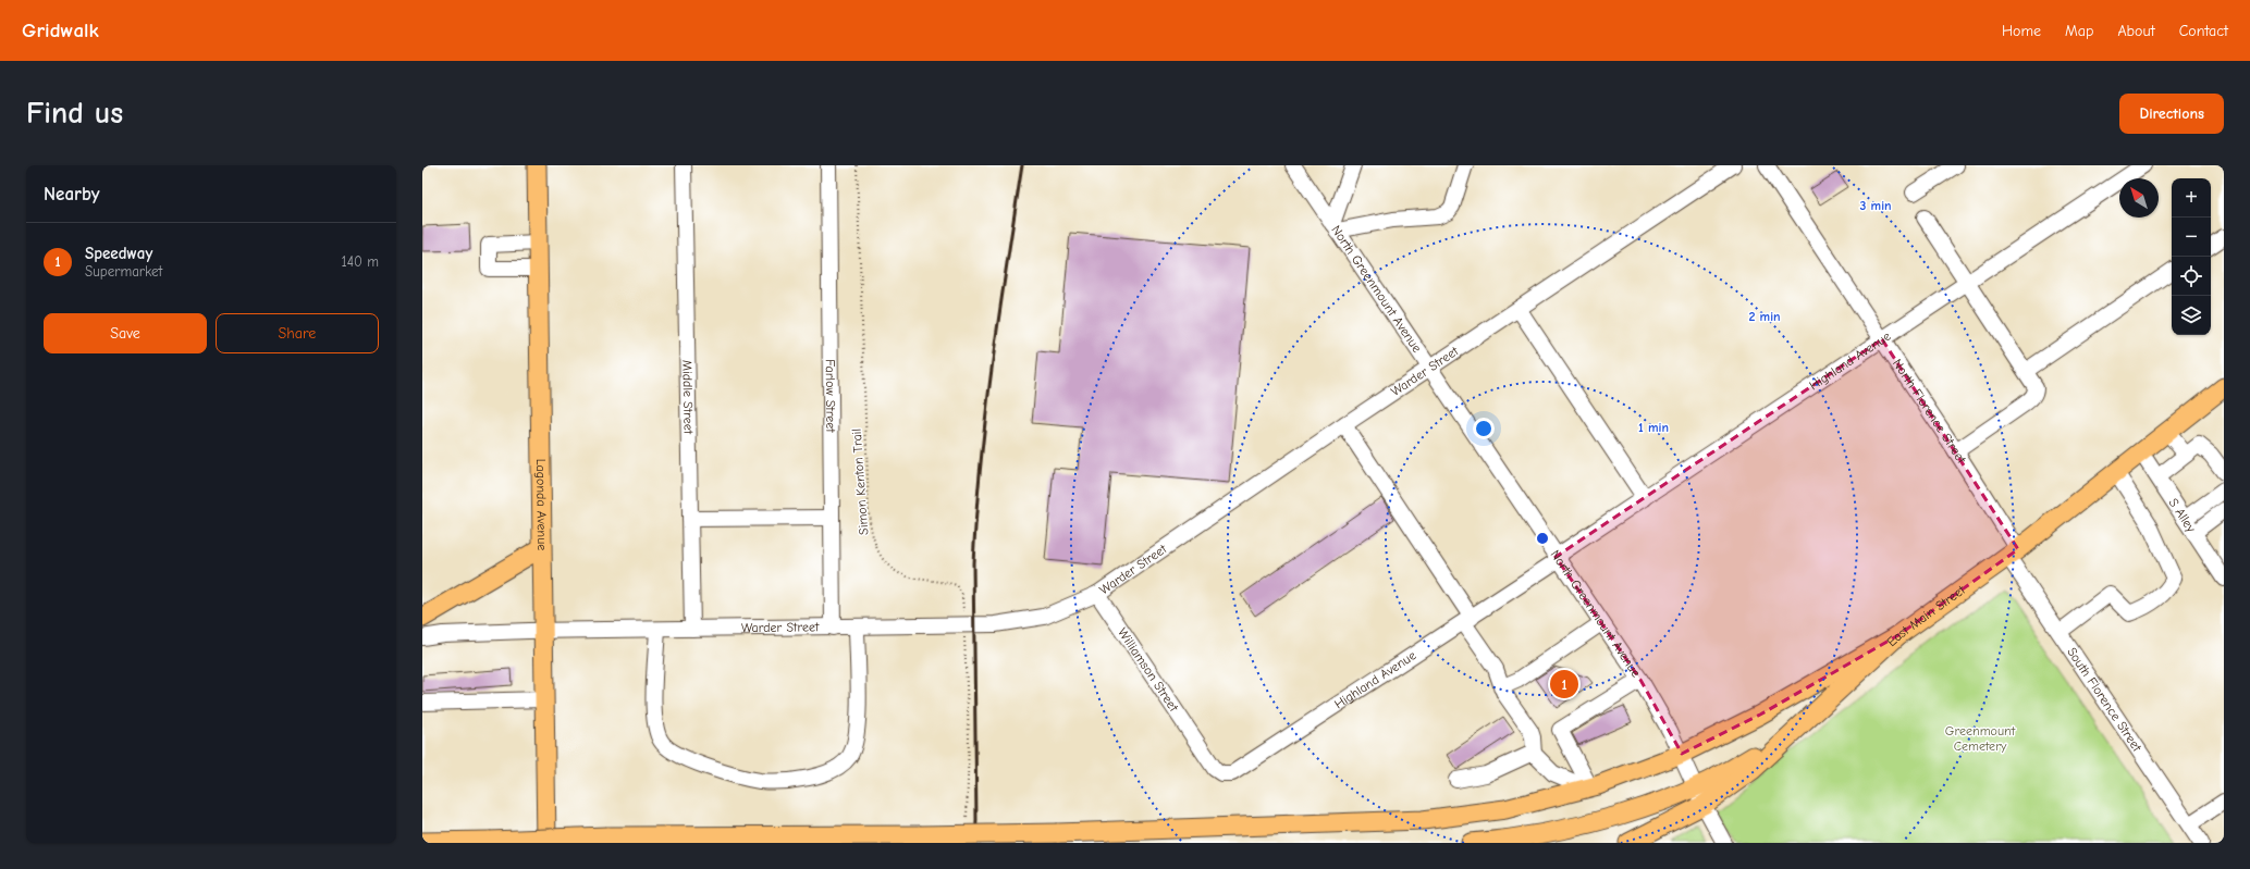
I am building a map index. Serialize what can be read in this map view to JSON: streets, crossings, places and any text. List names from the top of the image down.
{
  "streets": {
    "main road": ["Lagonda Avenue", "East Main Street"],
    "street": [
      "North Greenmount Avenue",
      "Highland Avenue",
      "Warder Street",
      "Farlow Street",
      "Middle Street",
      "North Florence Street",
      "S Alley",
      "Williamson Street",
      "South Florence Street"
    ],
    "path": ["Simon Kenton Trail"]
  },
  "crossings": [
    ["North Greenmount Avenue", "Highland Avenue"],
    ["North Greenmount Avenue", "Warder Street"],
    ["North Greenmount Avenue", "East Main Street"],
    ["Highland Avenue", "North Florence Street"],
    ["Highland Avenue", "Williamson Street"],
    ["Warder Street", "Farlow Street"],
    ["Warder Street", "Middle Street"],
    ["Warder Street", "Simon Kenton Trail"],
    ["Warder Street", "Lagonda Avenue"],
    ["Warder Street", "Williamson Street"],
    ["North Florence Street", "East Main Street"],
    ["North Florence Street", "South Florence Street"],
    ["S Alley", "East Main Street"],
    ["East Main Street", "South Florence Street"]
  ],
  "parks": ["Greenmount Cemetery"],
  "north": "top left",
  "page": {
    "header": "Gridwalk",
    "nav": [
      "Home",
      "Map",
      "About",
      "Contact"
    ],
    "buttons": [
      "Directions",
      ["Save", "Share"]
    ],
    "title": "Find us",
    "heading": "Nearby",
    "map_buttons": ["+", "−"],
    "list": [
      {
        "mark": "1",
        "name": "Speedway",
        "note": "Supermarket",
        "value": "140 m"
      }
    ],
    "pins": "1"
  },
  "rings": ["3 min", "2 min", "1 min"]
}
